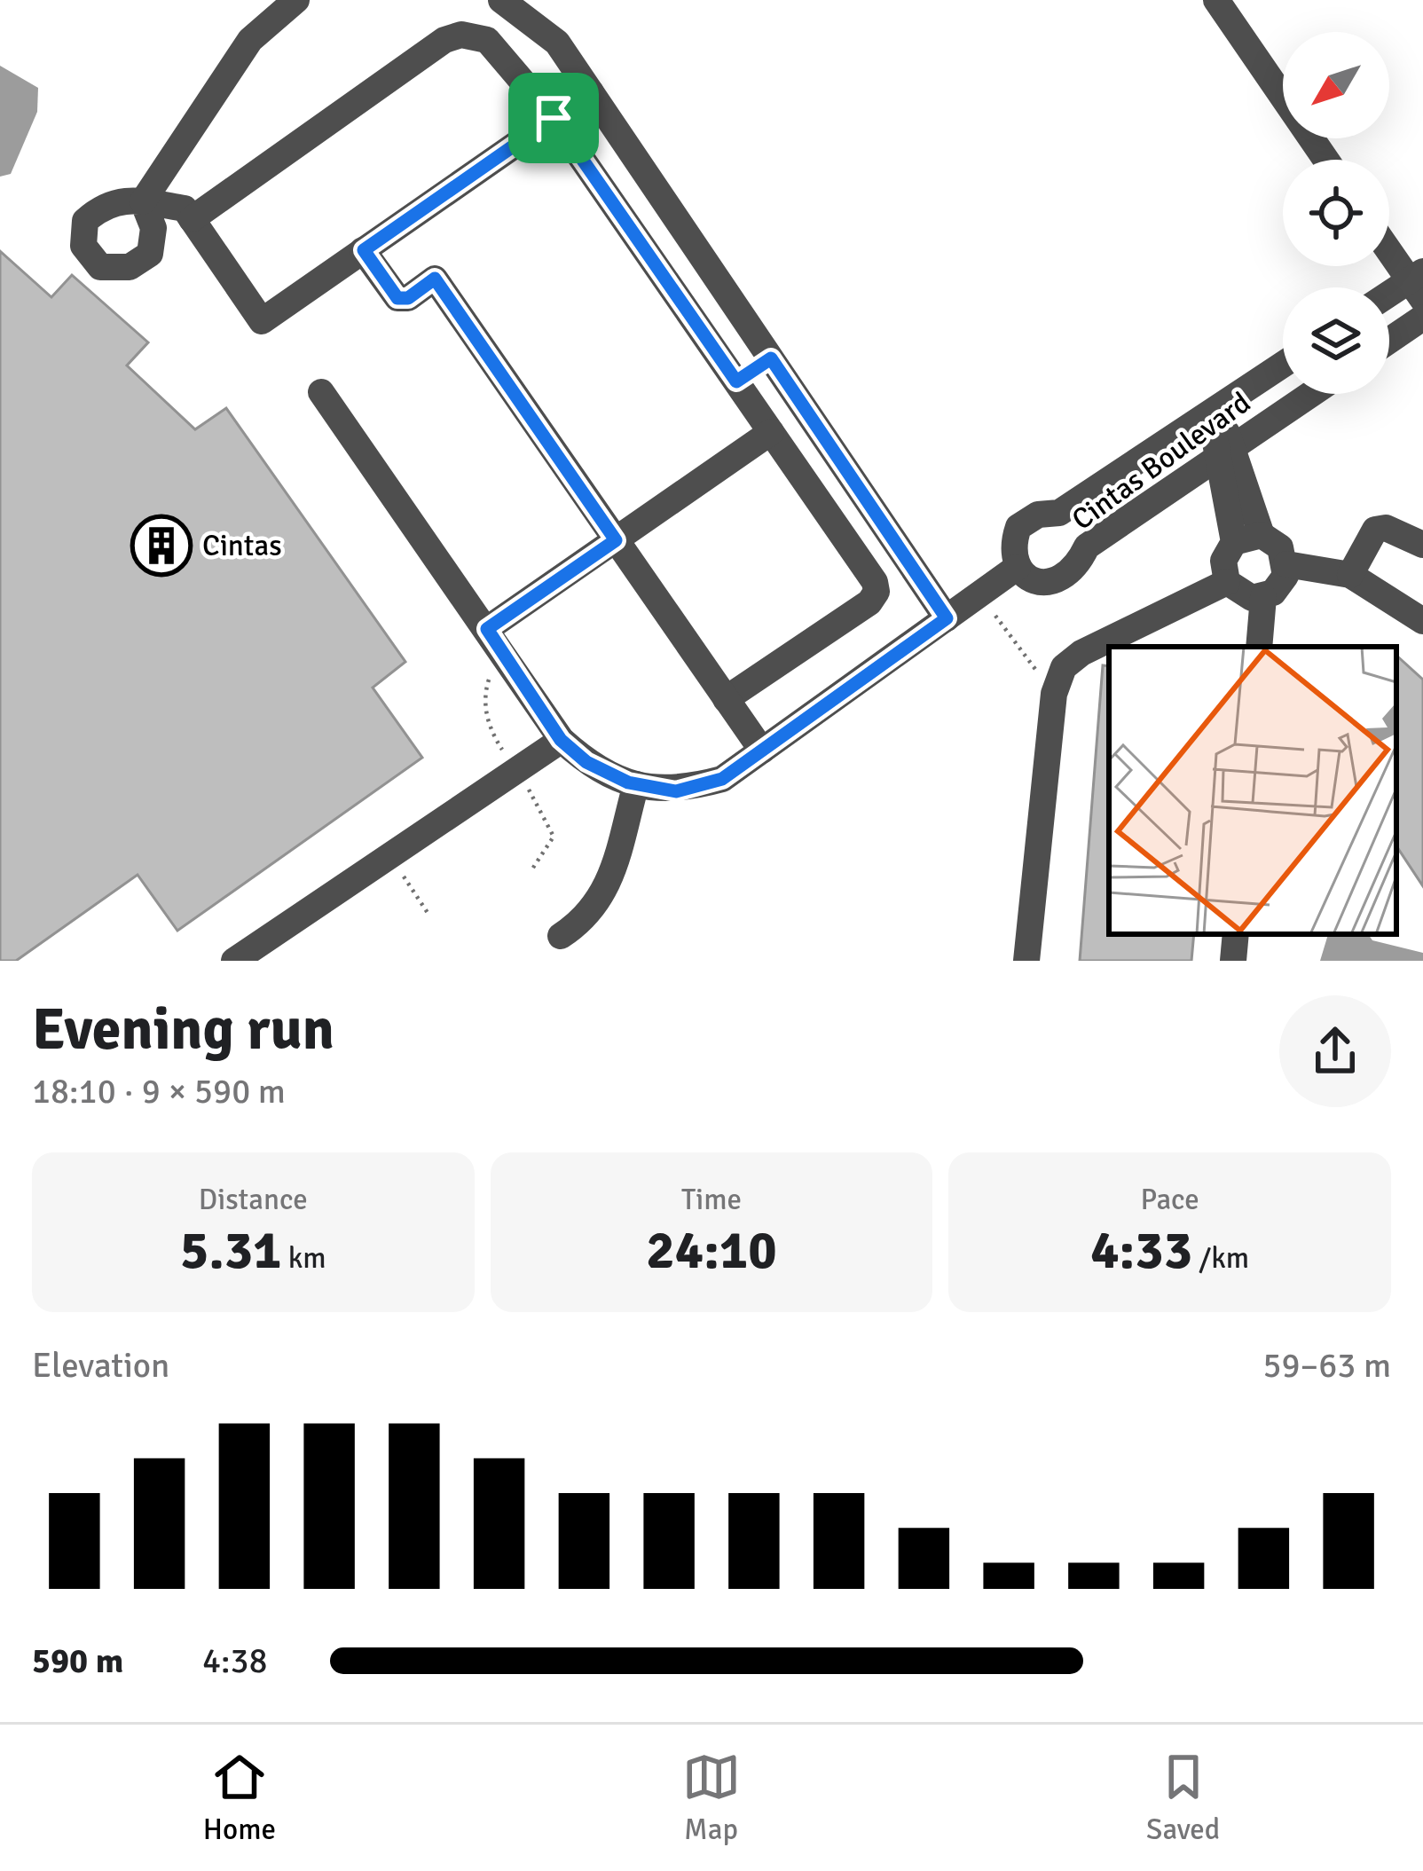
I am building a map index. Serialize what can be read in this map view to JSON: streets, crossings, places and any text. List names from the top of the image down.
{
  "streets": {
    "street": ["Cintas Boulevard"]
  },
  "places": {
    "building": ["Cintas"]
  },
  "north": "bottom left",
  "page": {
    "heading": ["Evening run", "18:10 · 9 × 590 m"],
    "stats": [
      ["Distance", "5.31 km"],
      ["Time", "24:10"],
      ["Pace", "4:33 /km"]
    ],
    "chart": ["Elevation", "59–63 m"],
    "list": [
      {
        "name": "590 m",
        "note": "4:38"
      }
    ],
    "tabs": ["Home", "Map", "Saved"]
  }
}
